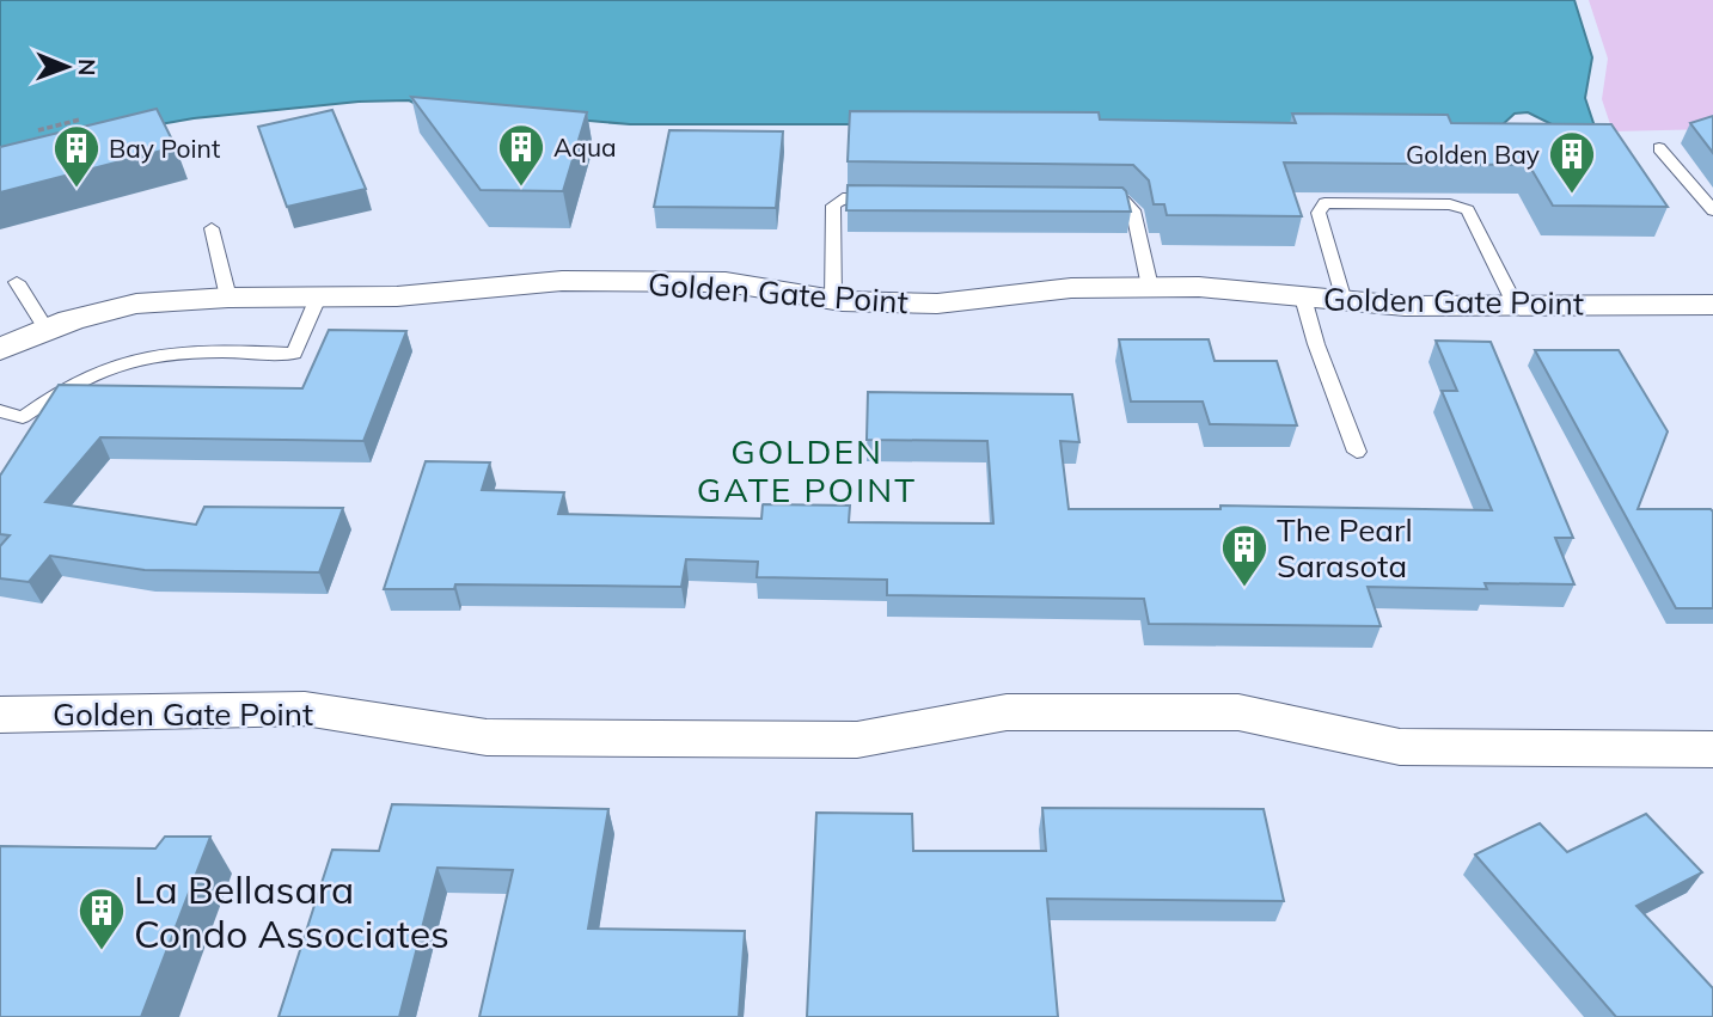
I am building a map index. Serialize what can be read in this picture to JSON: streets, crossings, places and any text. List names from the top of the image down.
{
  "streets": {
    "street": ["Golden Gate Point"]
  },
  "districts": ["GOLDEN GATE POINT"],
  "places": {
    "building": [
      "Aqua",
      "Bay Point",
      "Golden Bay",
      "The Pearl Sarasota",
      "La Bellasara Condo Associates"
    ]
  },
  "north": "right"
}
